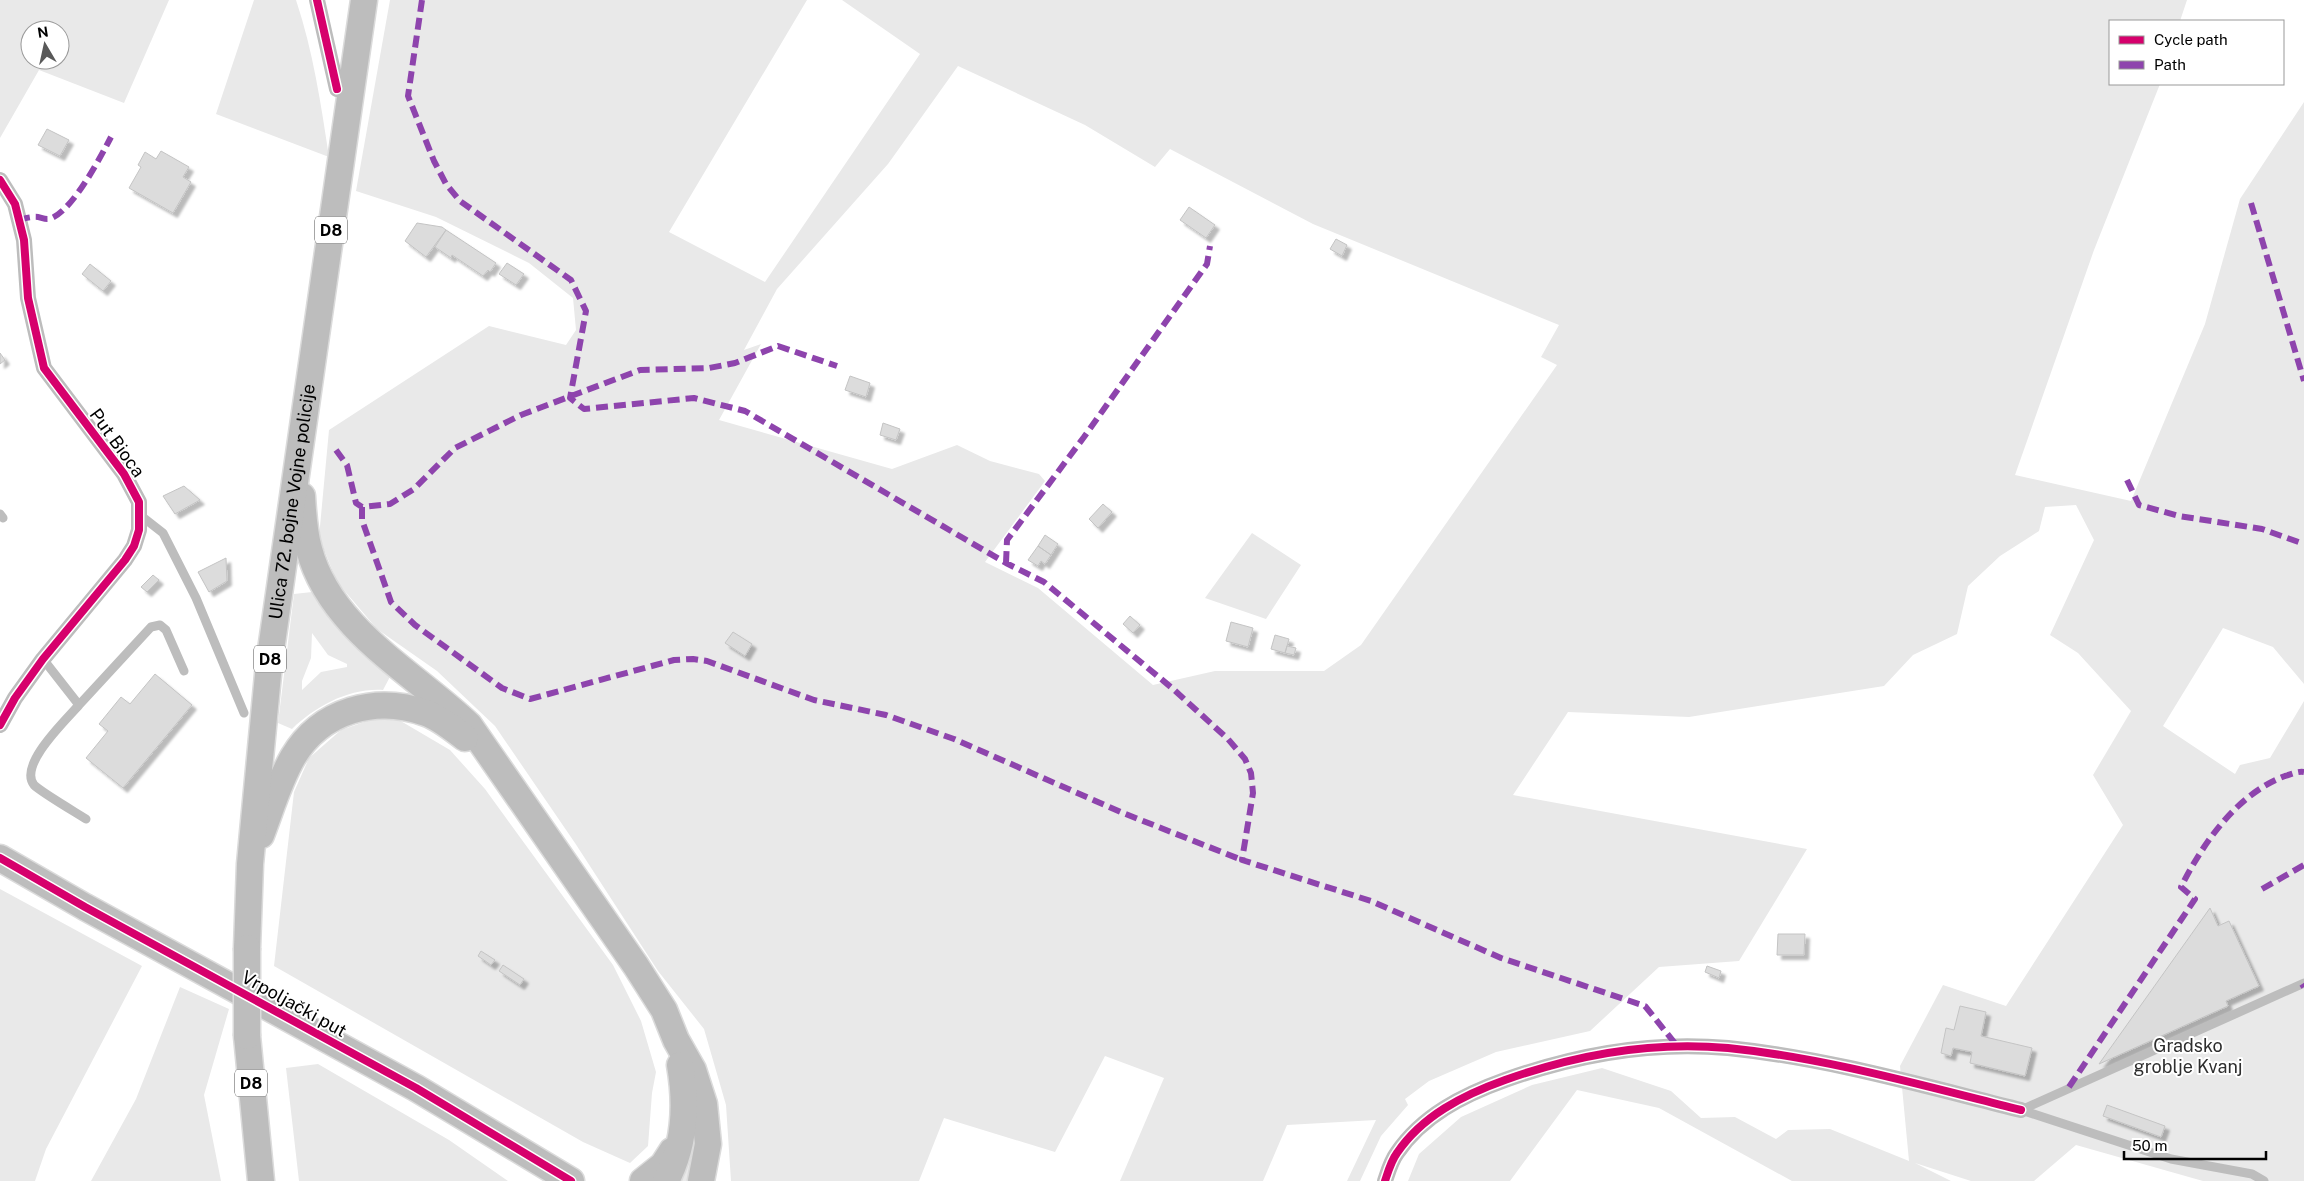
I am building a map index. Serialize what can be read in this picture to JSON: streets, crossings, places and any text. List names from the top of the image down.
{
  "streets": {
    "main road": ["D8", "Ulica 72. bojne Vojne policije", "Vrpoljački put"],
    "street": ["Put Bioca"]
  },
  "crossings": [
    ["D8", "Ulica 72. bojne Vojne policije"]
  ],
  "parks": ["Gradsko groblje Kvanj"],
  "legend": ["Cycle path", "Path"],
  "scale_bar": "50 m",
  "north": "top"
}
